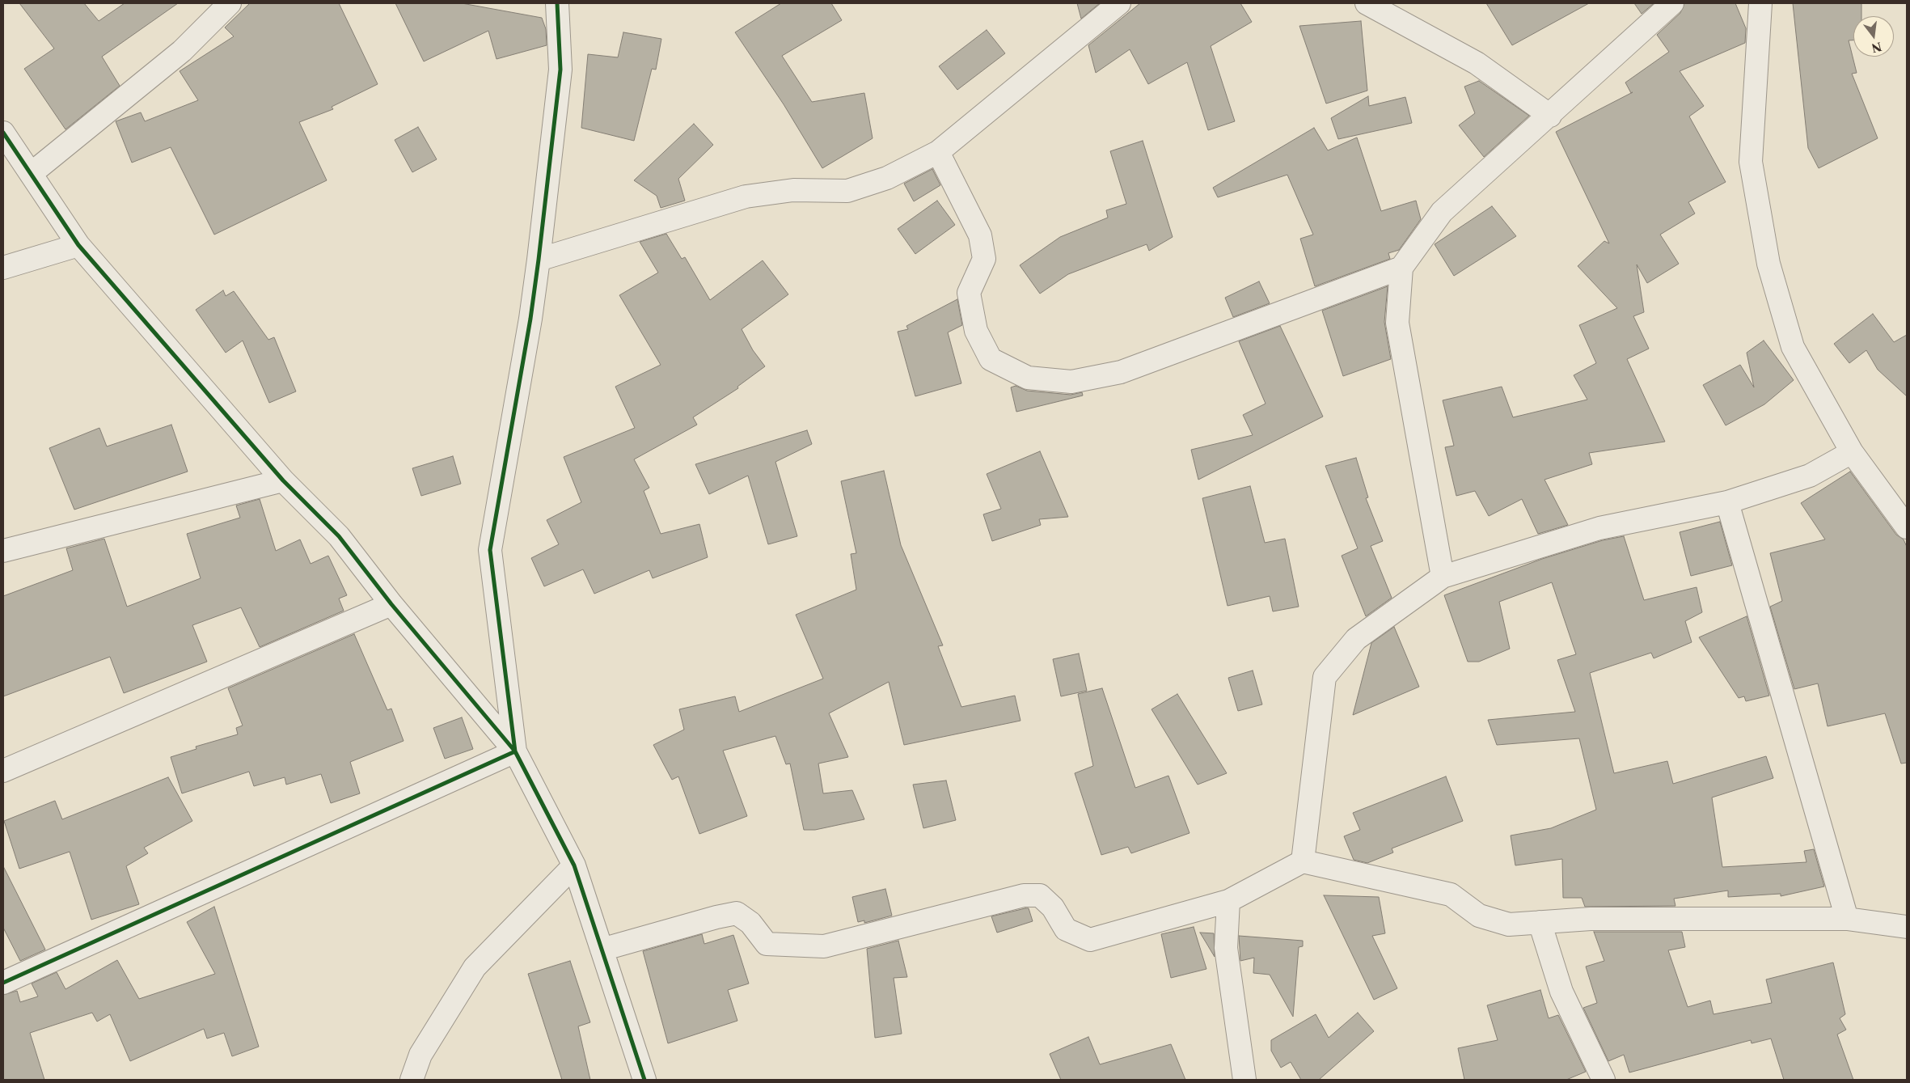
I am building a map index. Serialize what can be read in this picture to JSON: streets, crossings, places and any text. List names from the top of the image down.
{
  "north": "bottom"
}
